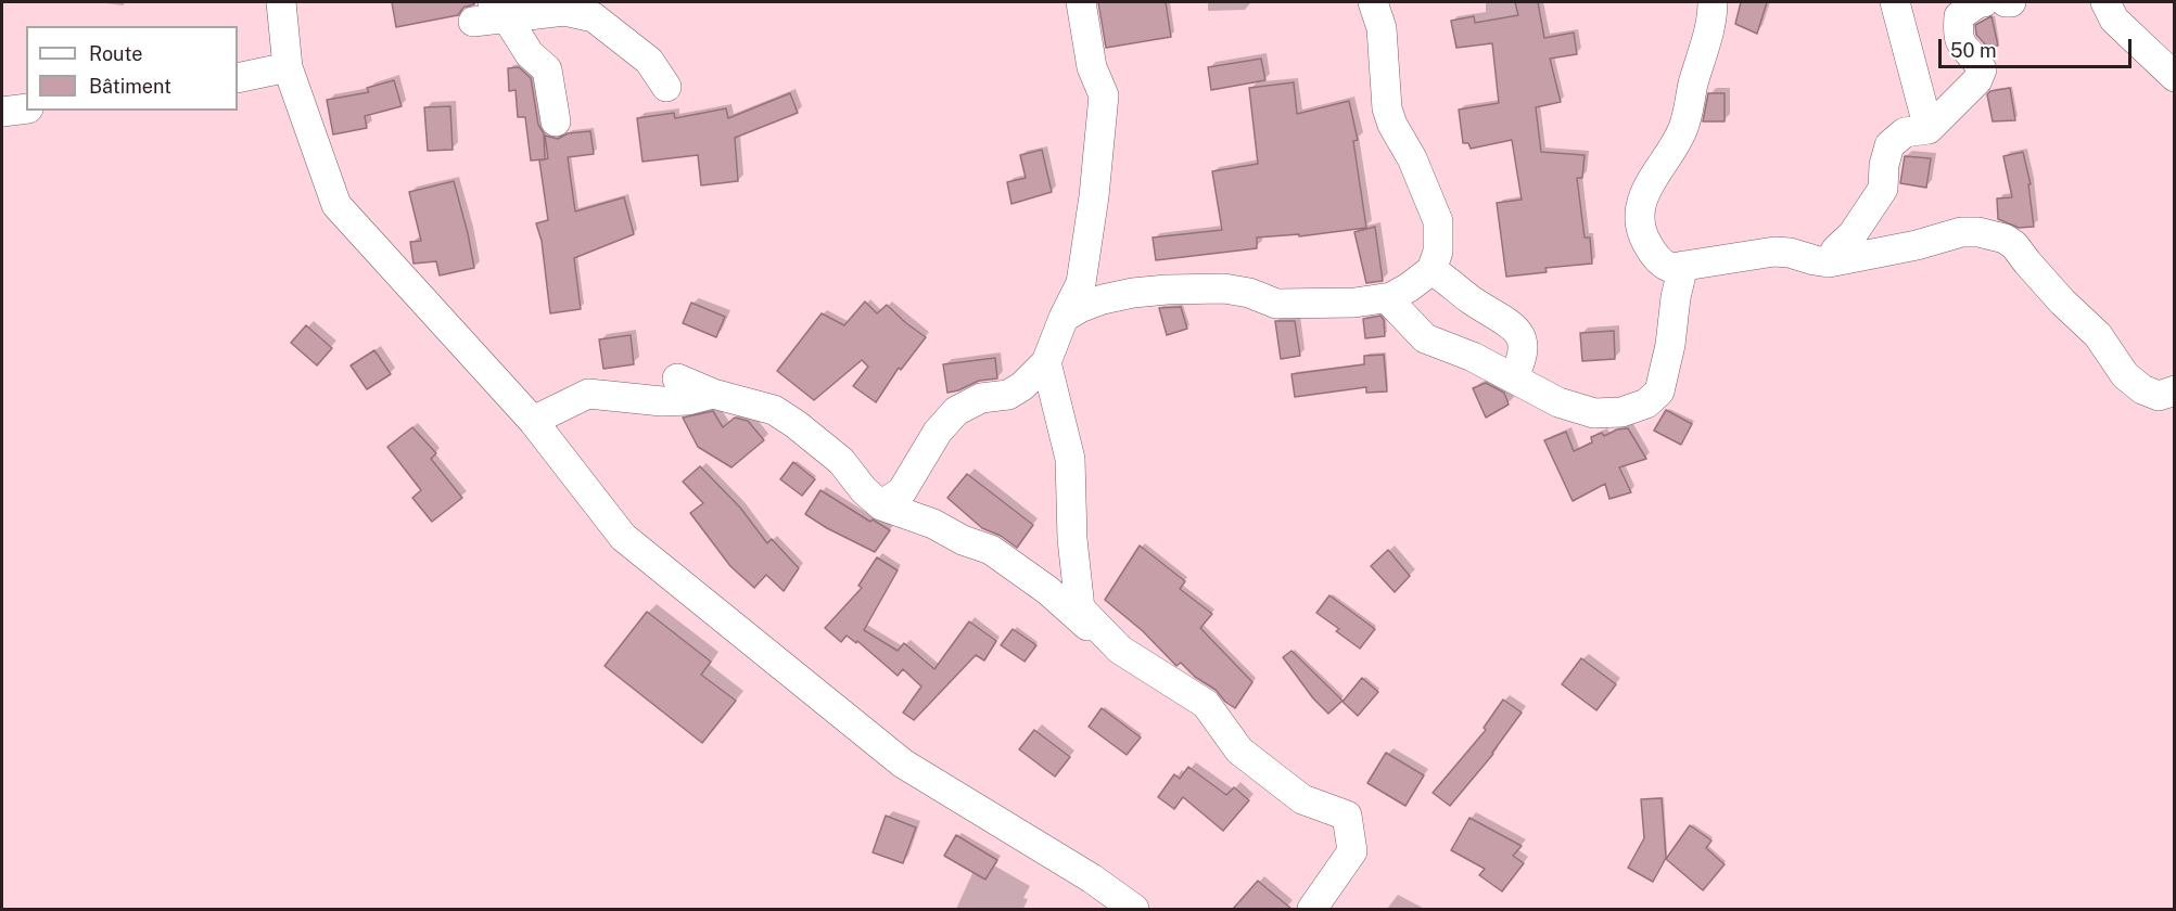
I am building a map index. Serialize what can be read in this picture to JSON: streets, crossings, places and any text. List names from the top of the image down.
{
  "legend": ["Route", "Bâtiment"],
  "scale_bar": "50 m"
}
